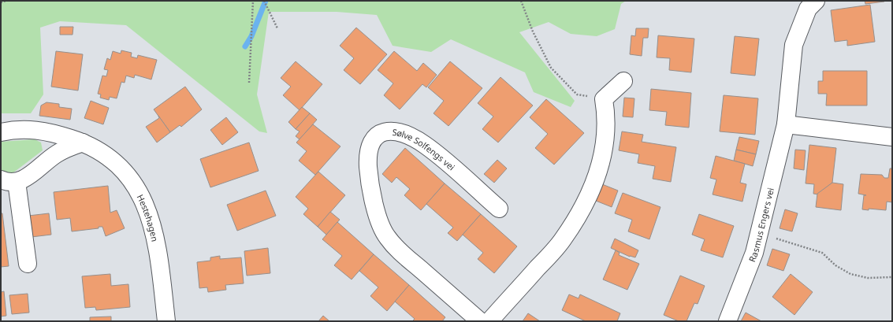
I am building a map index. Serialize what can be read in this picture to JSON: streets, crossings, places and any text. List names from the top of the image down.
{
  "streets": {
    "street": ["Sølve Solfengs vei", "Hestehagen", "Rasmus Engers vei"]
  }
}
